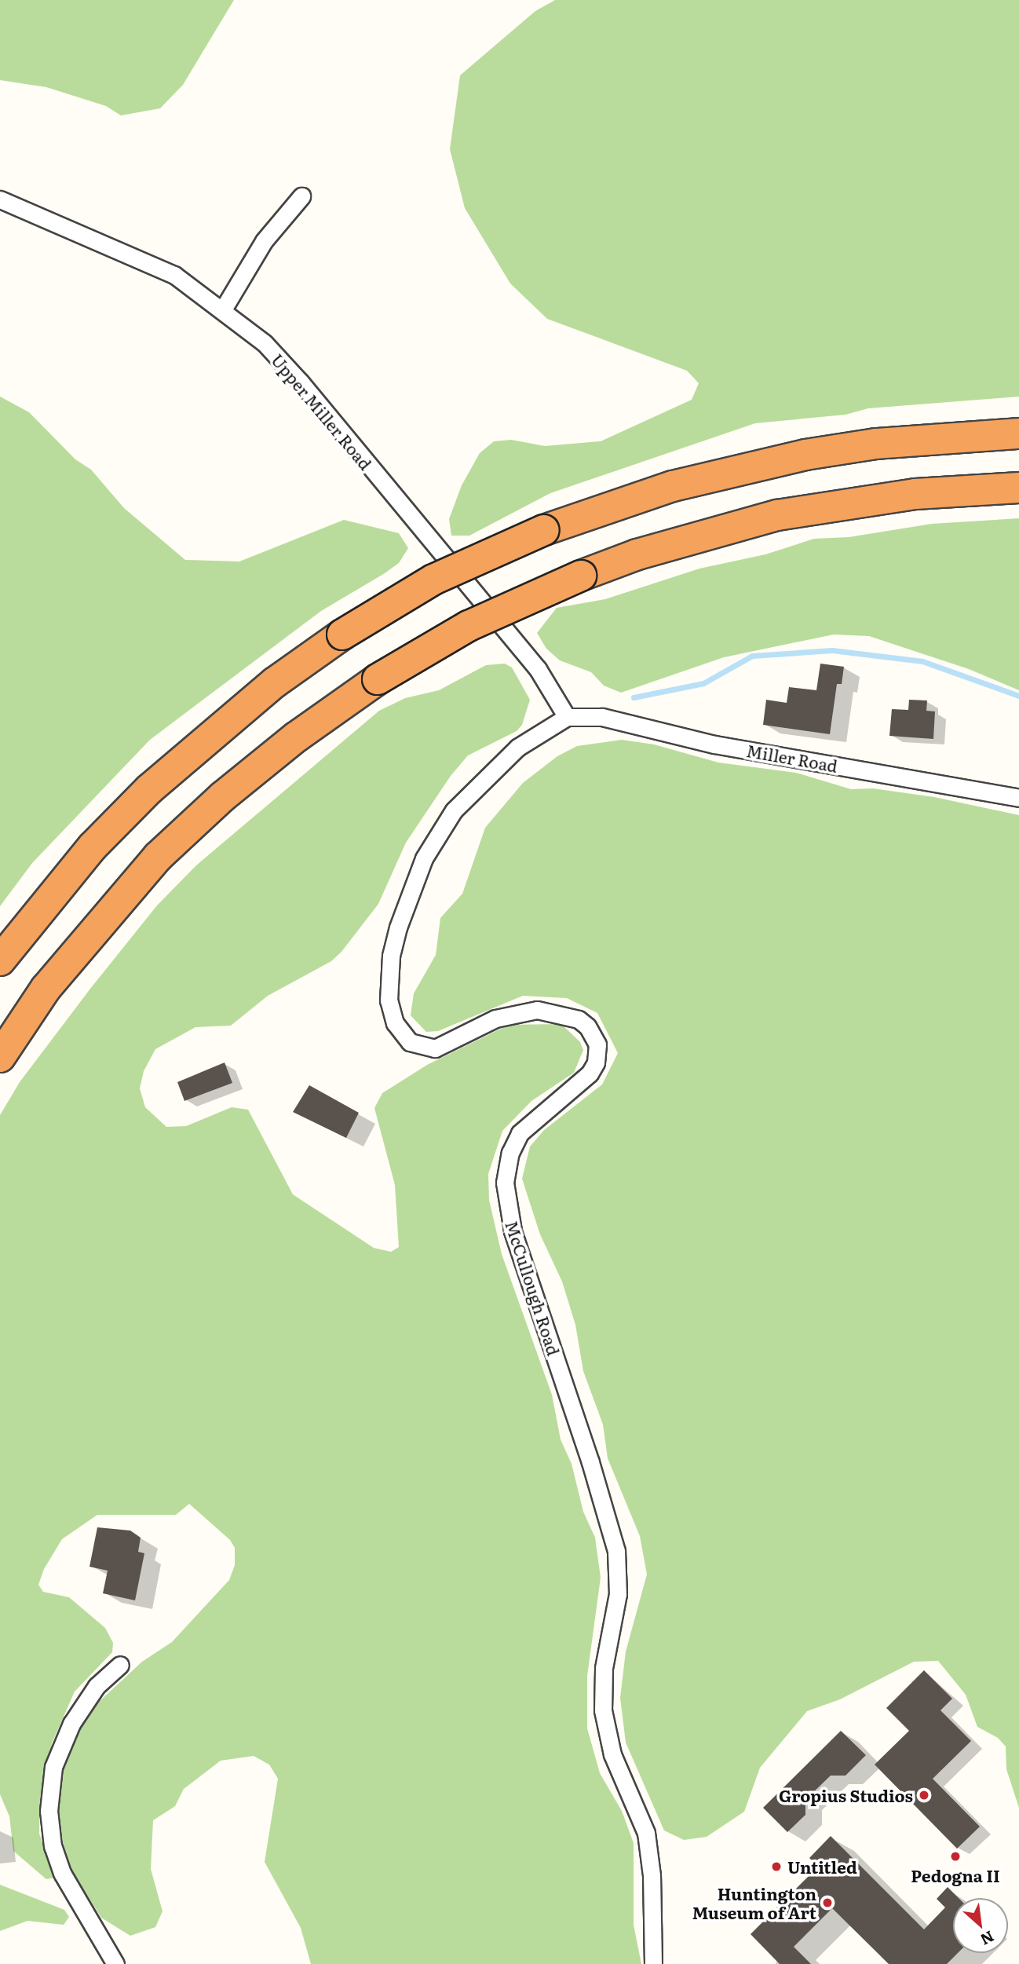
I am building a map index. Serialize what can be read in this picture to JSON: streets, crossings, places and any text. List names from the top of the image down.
{
  "streets": {
    "street": ["Upper Miller Road", "Miller Road", "McCullough Road"]
  },
  "crossings": [
    ["Upper Miller Road", "Miller Road"],
    ["Upper Miller Road", "McCullough Road"],
    ["Miller Road", "McCullough Road"]
  ],
  "places": [
    "Gropius Studios",
    "Pedogna II",
    "Untitled",
    "Huntington Museum of Art"
  ],
  "north": "bottom right"
}
